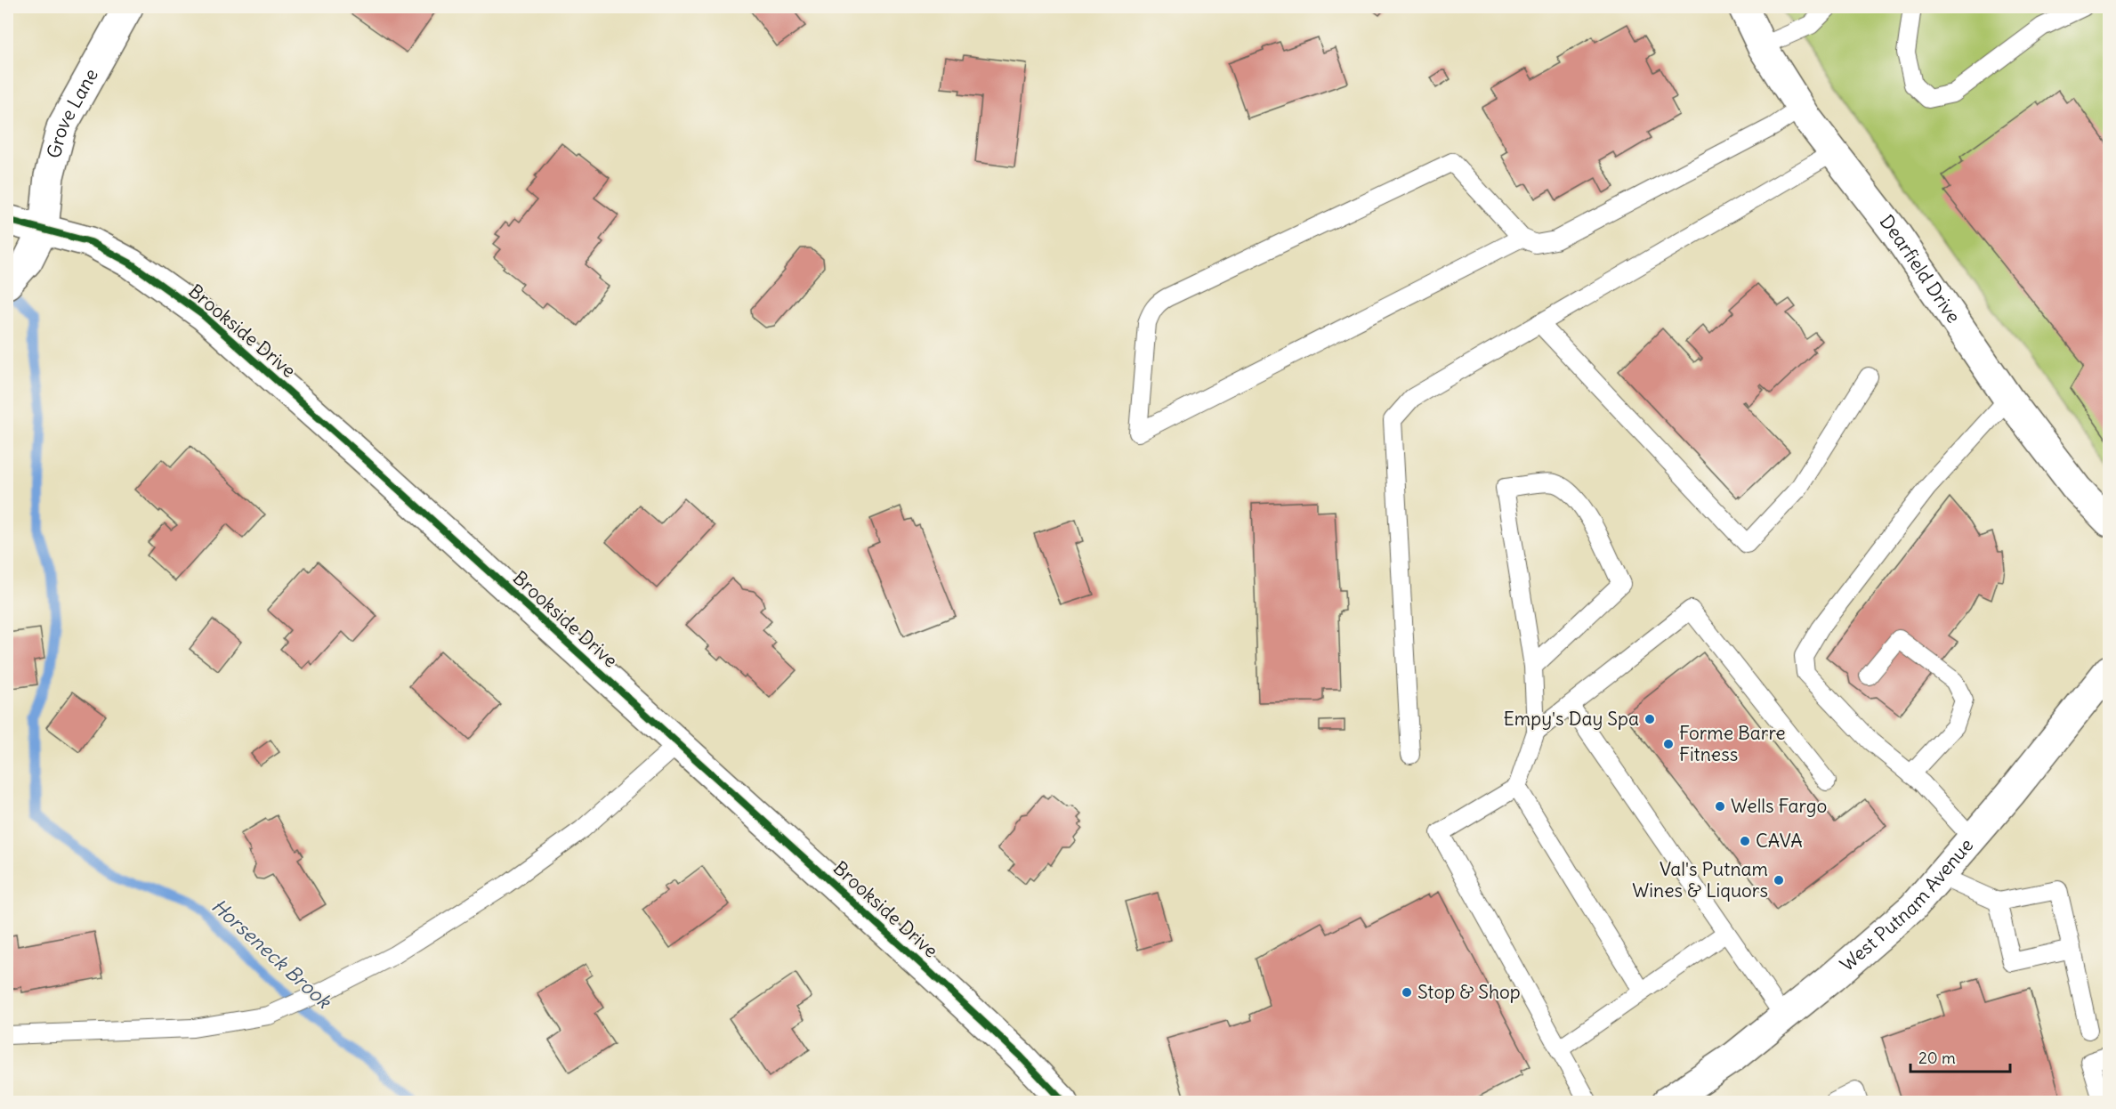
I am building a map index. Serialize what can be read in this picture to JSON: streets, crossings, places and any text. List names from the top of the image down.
{
  "streets": {
    "street": [
      "Grove Lane",
      "Dearfield Drive",
      "Brookside Drive",
      "West Putnam Avenue"
    ]
  },
  "crossings": [
    ["Grove Lane", "Brookside Drive"]
  ],
  "water": ["Horseneck Brook"],
  "places": [
    "Empy's Day Spa",
    "Forme Barre Fitness",
    "Wells Fargo",
    "CAVA",
    "Val's Putnam Wines & Liquors",
    "Stop & Shop"
  ],
  "scale_bar": "20 m"
}
